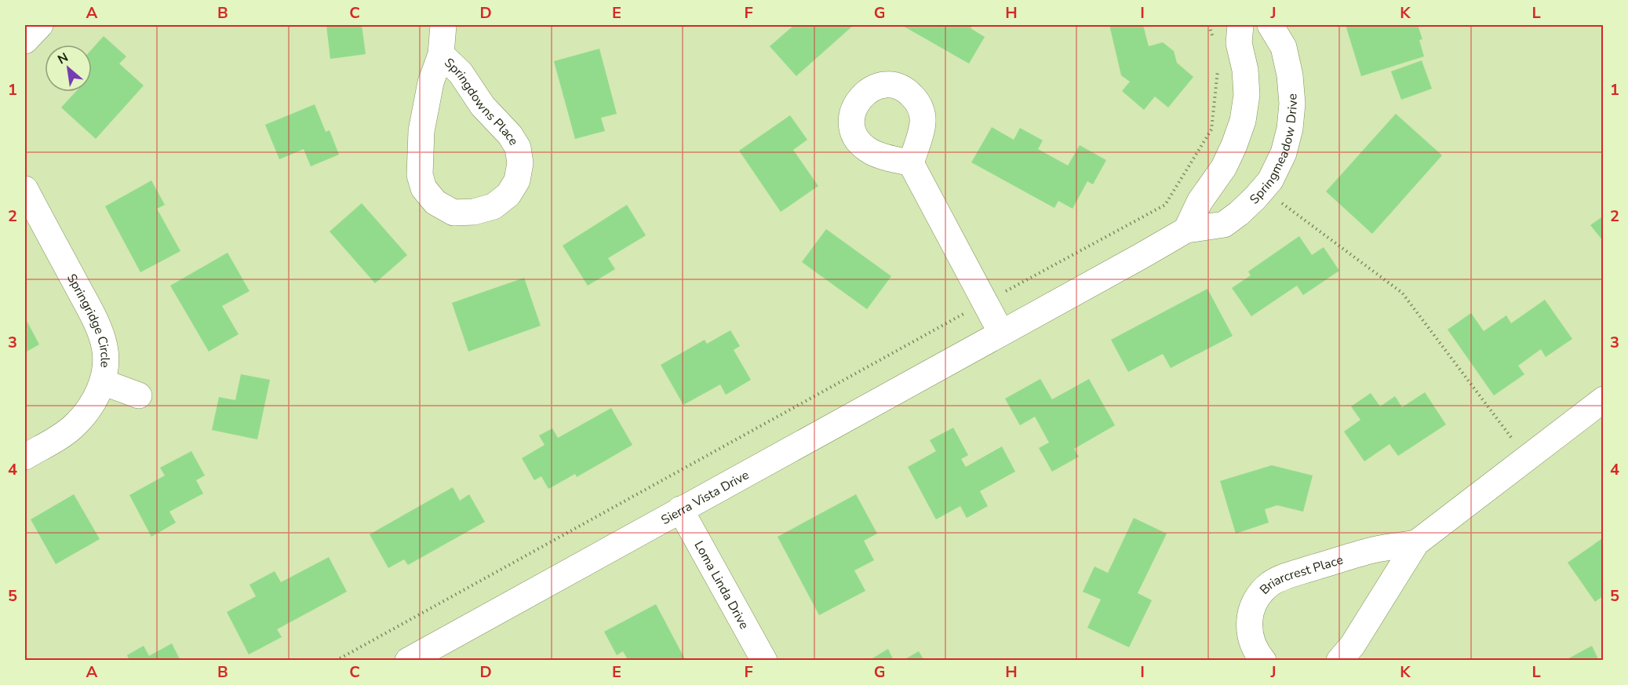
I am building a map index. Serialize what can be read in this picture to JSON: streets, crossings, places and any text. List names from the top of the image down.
{
  "streets": {
    "street": [
      "Springdowns Place",
      "Springmeadow Drive",
      "Springridge Circle",
      "Sierra Vista Drive",
      "Briarcrest Place",
      "Loma Linda Drive"
    ]
  },
  "crossings": [
    ["Springmeadow Drive", "Sierra Vista Drive"],
    ["Sierra Vista Drive", "Loma Linda Drive"]
  ],
  "north": "top left",
  "grid": {
    "columns": [
      "A",
      "B",
      "C",
      "D",
      "E",
      "F",
      "G",
      "H",
      "I",
      "J",
      "K",
      "L"
    ],
    "rows": [
      "1",
      "2",
      "3",
      "4",
      "5"
    ]
  }
}
